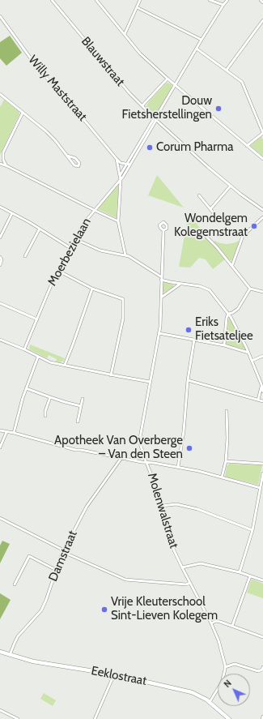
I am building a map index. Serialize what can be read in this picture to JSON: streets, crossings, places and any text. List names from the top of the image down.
{
  "streets": {
    "street": [
      "Blauwstraat",
      "Willy Maststraat",
      "Moerbezielaan",
      "Molenwalstraat",
      "Damstraat",
      "Eeklostraat"
    ]
  },
  "crossings": [
    ["Blauwstraat", "Moerbezielaan"],
    ["Willy Maststraat", "Moerbezielaan"],
    ["Molenwalstraat", "Eeklostraat"],
    ["Damstraat", "Eeklostraat"]
  ],
  "places": [
    "Douw Fietsherstellingen",
    "Corum Pharma",
    "Wondelgem Kolegemstraat",
    "Eriks Fietsateljee",
    "Apotheek Van Overberge – Van den Steen",
    "Vrije Kleuterschool Sint-Lieven Kolegem"
  ],
  "north": "top left"
}
